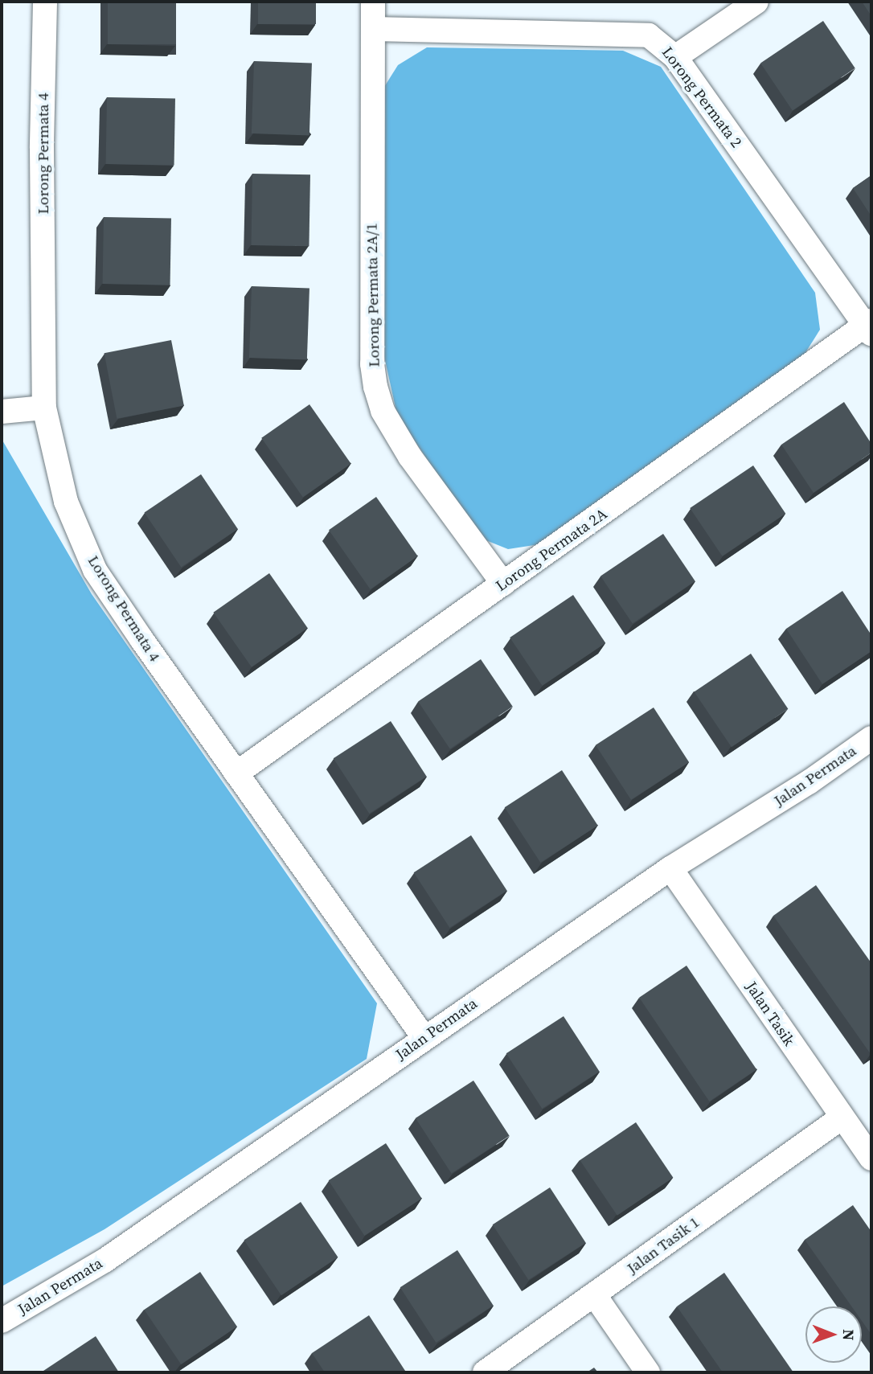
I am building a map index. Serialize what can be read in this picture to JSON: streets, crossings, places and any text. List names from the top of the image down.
{
  "streets": {
    "street": [
      "Lorong Permata 2",
      "Lorong Permata 4",
      "Lorong Permata 2A/1",
      "Lorong Permata 2A",
      "Jalan Permata",
      "Jalan Tasik",
      "Jalan Tasik 1"
    ]
  },
  "crossings": [
    ["Lorong Permata 2", "Lorong Permata 2A/1"],
    ["Lorong Permata 2", "Lorong Permata 2A"],
    ["Lorong Permata 4", "Lorong Permata 2A"],
    ["Lorong Permata 4", "Jalan Permata"],
    ["Lorong Permata 2A/1", "Lorong Permata 2A"],
    ["Jalan Permata", "Jalan Tasik"],
    ["Jalan Tasik", "Jalan Tasik 1"]
  ],
  "north": "right"
}
